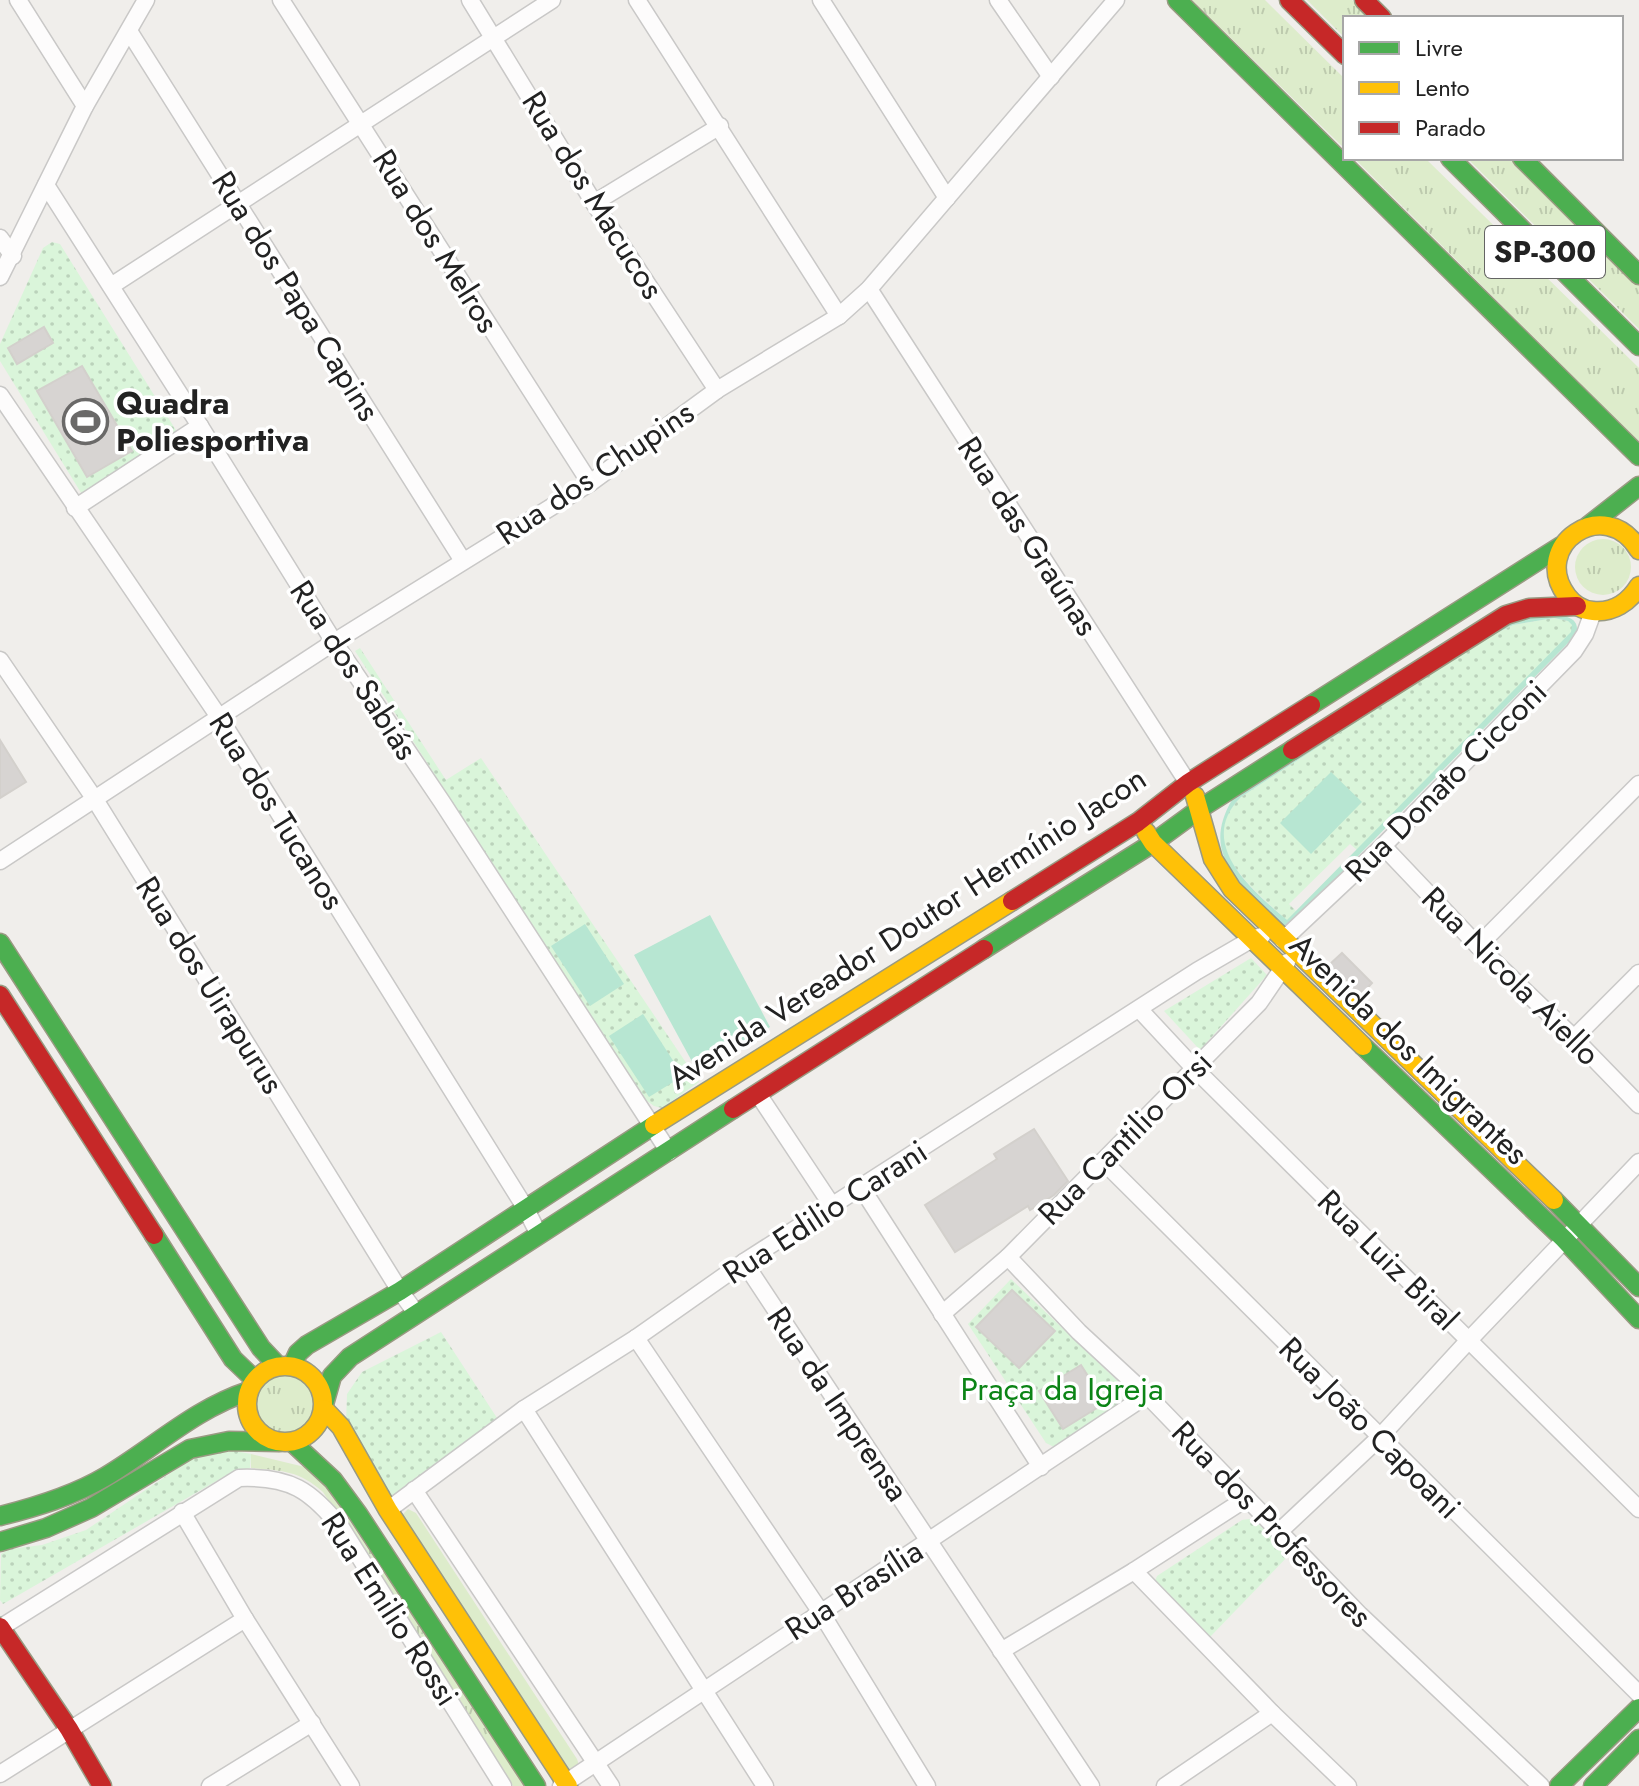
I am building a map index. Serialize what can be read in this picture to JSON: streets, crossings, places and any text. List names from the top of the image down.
{
  "streets": {
    "main road": ["SP-300", "Avenida Vereador Doutor Hermínio Jacon", "Avenida dos Imigrantes"],
    "street": [
      "Rua dos Macucos",
      "Rua dos Melros",
      "Rua dos Papa Capins",
      "Rua dos Chupins",
      "Rua das Graúnas",
      "Rua dos Sabiás",
      "Rua Donato Cicconi",
      "Rua dos Tucanos",
      "Rua Nicola Aiello",
      "Rua dos Uirapurus",
      "Rua Cantilio Orsi",
      "Rua Edilio Carani",
      "Rua Luiz Biral",
      "Rua da Imprensa",
      "Rua João Capoani",
      "Rua dos Professores",
      "Rua Brasília",
      "Rua Emilio Rossi"
    ]
  },
  "crossings": [
    ["Rua dos Macucos", "Rua dos Chupins"],
    ["Rua dos Melros", "Rua dos Chupins"],
    ["Rua dos Papa Capins", "Rua dos Chupins"],
    ["Rua dos Chupins", "Rua das Graúnas"],
    ["Rua dos Chupins", "Rua dos Sabiás"],
    ["Rua dos Chupins", "Rua dos Tucanos"],
    ["Rua dos Chupins", "Rua dos Uirapurus"],
    ["Rua das Graúnas", "Avenida Vereador Doutor Hermínio Jacon"],
    ["Rua das Graúnas", "Avenida dos Imigrantes"],
    ["Rua dos Sabiás", "Avenida Vereador Doutor Hermínio Jacon"],
    ["Rua Donato Cicconi", "Avenida Vereador Doutor Hermínio Jacon"],
    ["Rua Donato Cicconi", "Rua Nicola Aiello"],
    ["Rua Donato Cicconi", "Avenida dos Imigrantes"],
    ["Rua Donato Cicconi", "Rua Cantilio Orsi"],
    ["Rua Donato Cicconi", "Rua Edilio Carani"],
    ["Rua dos Tucanos", "Avenida Vereador Doutor Hermínio Jacon"],
    ["Avenida Vereador Doutor Hermínio Jacon", "Rua dos Uirapurus"],
    ["Avenida Vereador Doutor Hermínio Jacon", "Avenida dos Imigrantes"],
    ["Avenida dos Imigrantes", "Rua Cantilio Orsi"],
    ["Avenida dos Imigrantes", "Rua Edilio Carani"],
    ["Rua Cantilio Orsi", "Rua Edilio Carani"],
    ["Rua Cantilio Orsi", "Rua Luiz Biral"],
    ["Rua Cantilio Orsi", "Rua João Capoani"],
    ["Rua Cantilio Orsi", "Rua dos Professores"],
    ["Rua Edilio Carani", "Rua Luiz Biral"],
    ["Rua Edilio Carani", "Rua da Imprensa"],
    ["Rua da Imprensa", "Rua Brasília"],
    ["Rua dos Professores", "Rua Brasília"]
  ],
  "parks": ["Praça da Igreja"],
  "places": {
    "sports": ["Quadra Poliesportiva"]
  },
  "legend": ["Livre", "Lento", "Parado"]
}
